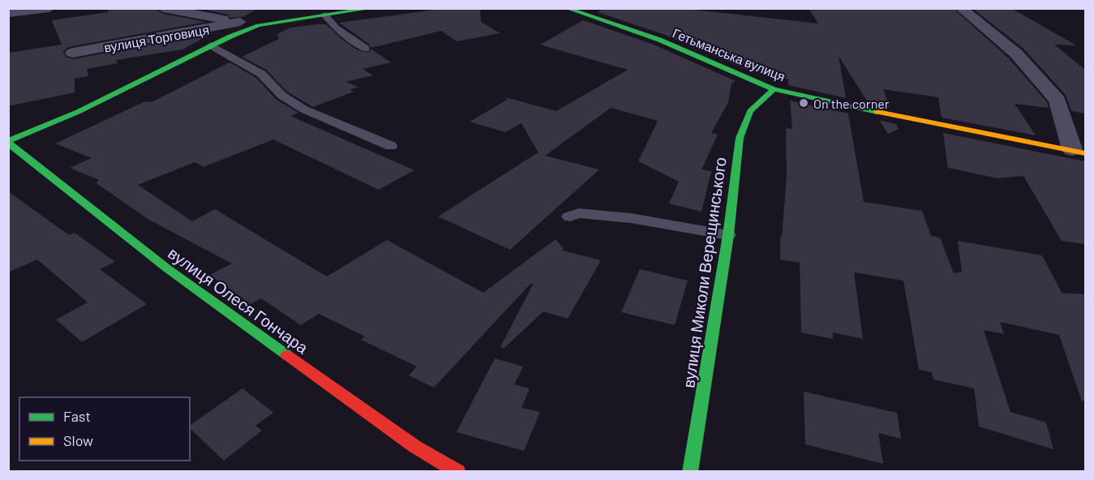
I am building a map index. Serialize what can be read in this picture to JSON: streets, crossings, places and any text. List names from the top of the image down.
{
  "streets": {
    "street": [
      "вулиця Торговиця",
      "Гетьманська вулиця",
      "вулиця Миколи Верещинського",
      "вулиця Олеся Гончара"
    ]
  },
  "crossings": [
    ["Гетьманська вулиця", "вулиця Миколи Верещинського"]
  ],
  "places": ["On the corner"],
  "legend": ["Fast", "Slow"]
}
